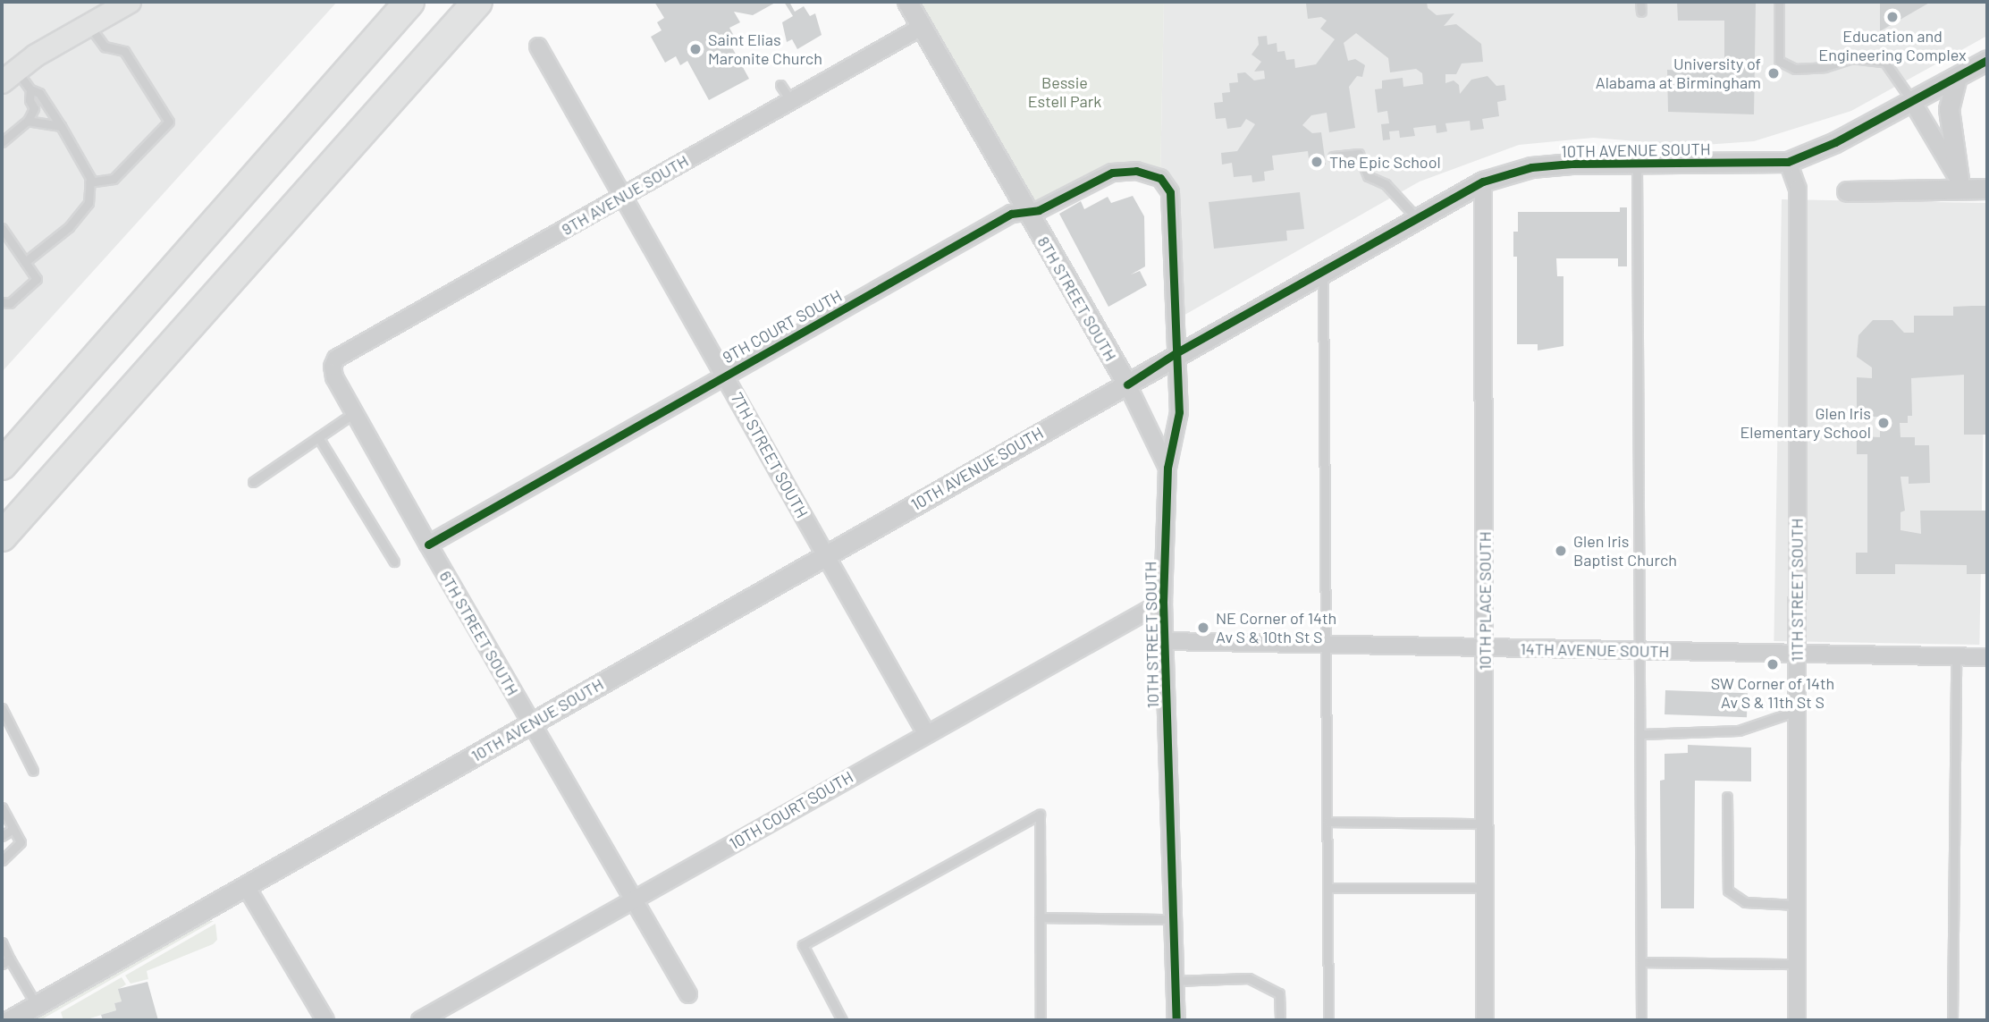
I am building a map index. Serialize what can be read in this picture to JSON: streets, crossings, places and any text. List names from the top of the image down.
{
  "streets": {
    "street": [
      "10TH AVENUE SOUTH",
      "9TH AVENUE SOUTH",
      "8TH STREET SOUTH",
      "9TH COURT SOUTH",
      "7TH STREET SOUTH",
      "11TH STREET SOUTH",
      "10TH PLACE SOUTH",
      "6TH STREET SOUTH",
      "10TH STREET SOUTH",
      "14TH AVENUE SOUTH",
      "10TH COURT SOUTH"
    ]
  },
  "crossings": [
    ["10TH AVENUE SOUTH", "8TH STREET SOUTH"],
    ["10TH AVENUE SOUTH", "7TH STREET SOUTH"],
    ["10TH AVENUE SOUTH", "11TH STREET SOUTH"],
    ["10TH AVENUE SOUTH", "10TH PLACE SOUTH"],
    ["10TH AVENUE SOUTH", "6TH STREET SOUTH"],
    ["10TH AVENUE SOUTH", "10TH STREET SOUTH"],
    ["9TH AVENUE SOUTH", "8TH STREET SOUTH"],
    ["9TH AVENUE SOUTH", "7TH STREET SOUTH"],
    ["9TH AVENUE SOUTH", "6TH STREET SOUTH"],
    ["8TH STREET SOUTH", "9TH COURT SOUTH"],
    ["8TH STREET SOUTH", "10TH STREET SOUTH"],
    ["9TH COURT SOUTH", "7TH STREET SOUTH"],
    ["9TH COURT SOUTH", "6TH STREET SOUTH"],
    ["9TH COURT SOUTH", "10TH STREET SOUTH"],
    ["7TH STREET SOUTH", "10TH COURT SOUTH"],
    ["11TH STREET SOUTH", "14TH AVENUE SOUTH"],
    ["10TH PLACE SOUTH", "14TH AVENUE SOUTH"],
    ["6TH STREET SOUTH", "10TH COURT SOUTH"],
    ["10TH STREET SOUTH", "14TH AVENUE SOUTH"],
    ["10TH STREET SOUTH", "10TH COURT SOUTH"]
  ],
  "parks": ["Bessie Estell Park"],
  "places": [
    "Education and Engineering Complex",
    "Saint Elias Maronite Church",
    "University of Alabama at Birmingham",
    "The Epic School",
    "Glen Iris Elementary School",
    "Glen Iris Baptist Church",
    "NE Corner of 14th Av S & 10th St S",
    "SW Corner of 14th Av S & 11th St S"
  ]
}
